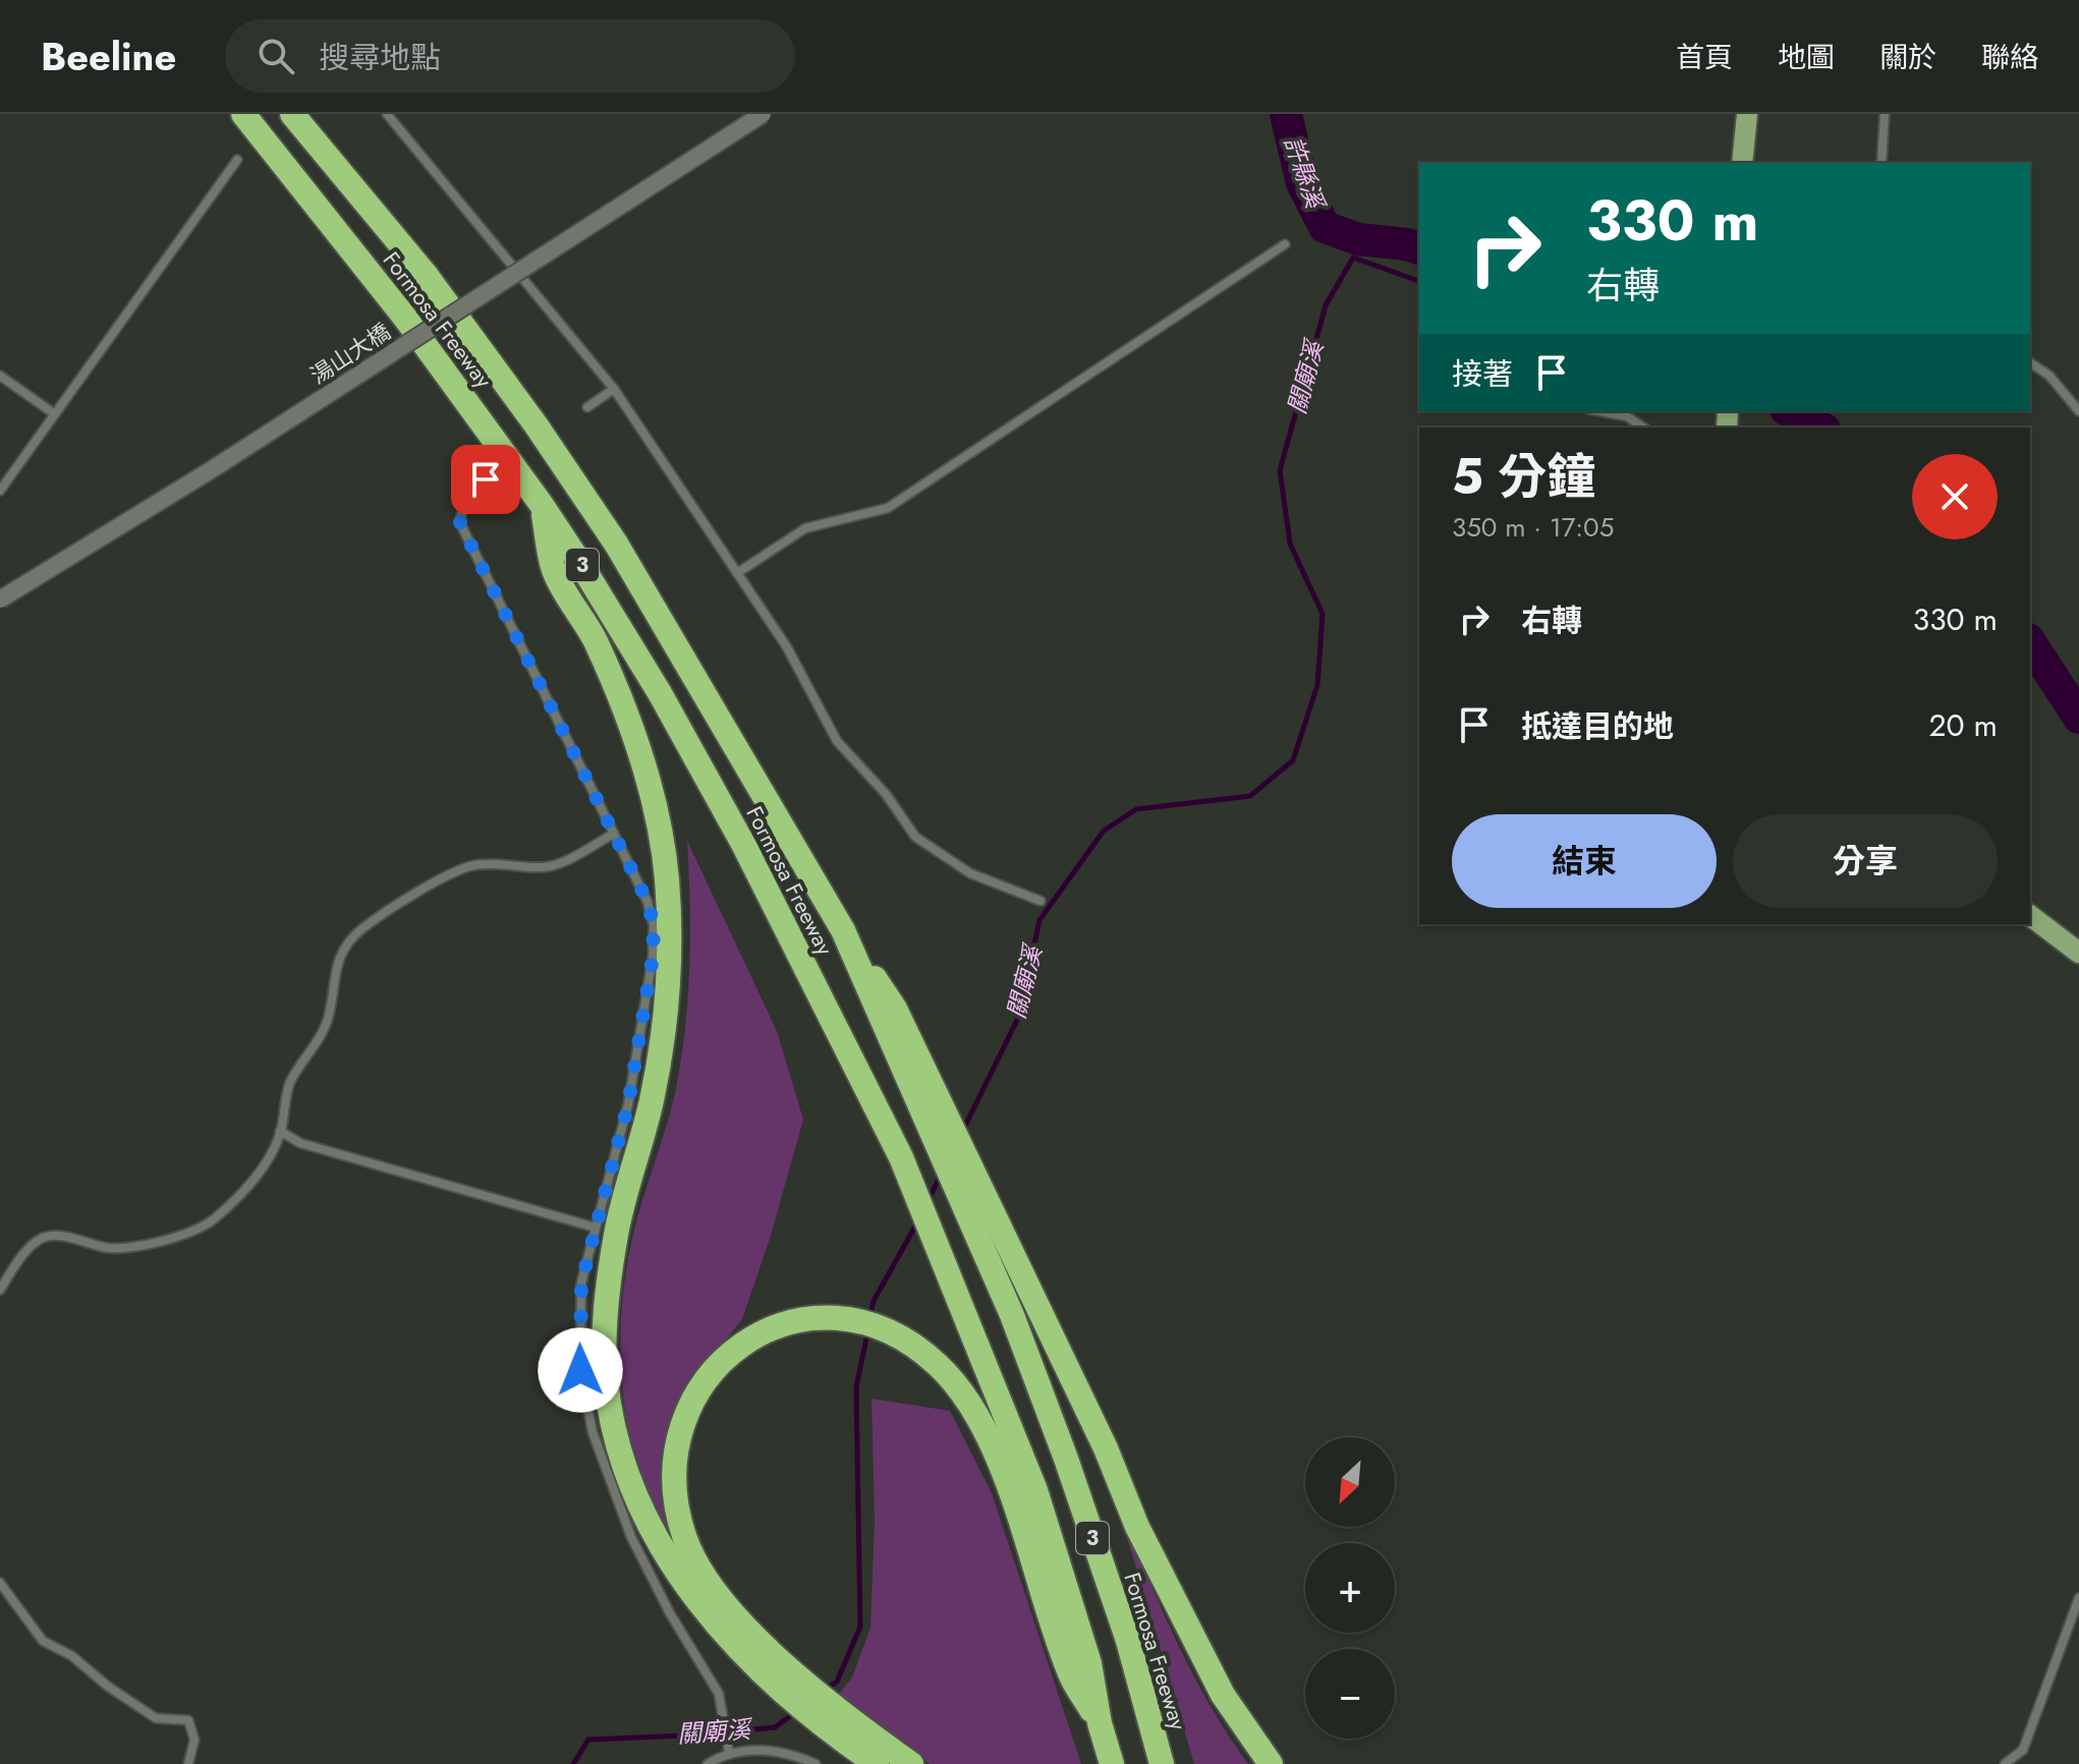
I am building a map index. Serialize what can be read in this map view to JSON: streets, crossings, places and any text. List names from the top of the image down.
{
  "streets": {
    "highway": ["Formosa Freeway", "3"],
    "street": ["湯山大橋"]
  },
  "water": ["許縣溪", "關廟溪"],
  "north": "bottom left",
  "page": {
    "header": "Beeline",
    "search": "搜尋地點",
    "nav": [
      "首頁",
      "地圖",
      "關於",
      "聯絡"
    ],
    "turn": ["330 m", "右轉"],
    "then": "接著",
    "heading": ["5 分鐘", "350 m · 17:05"],
    "list": [
      {
        "name": "右轉",
        "value": "330 m"
      },
      {
        "name": "抵達目的地",
        "value": "20 m"
      }
    ],
    "buttons": ["結束", "分享"],
    "map_buttons": ["+", "−"]
  }
}
